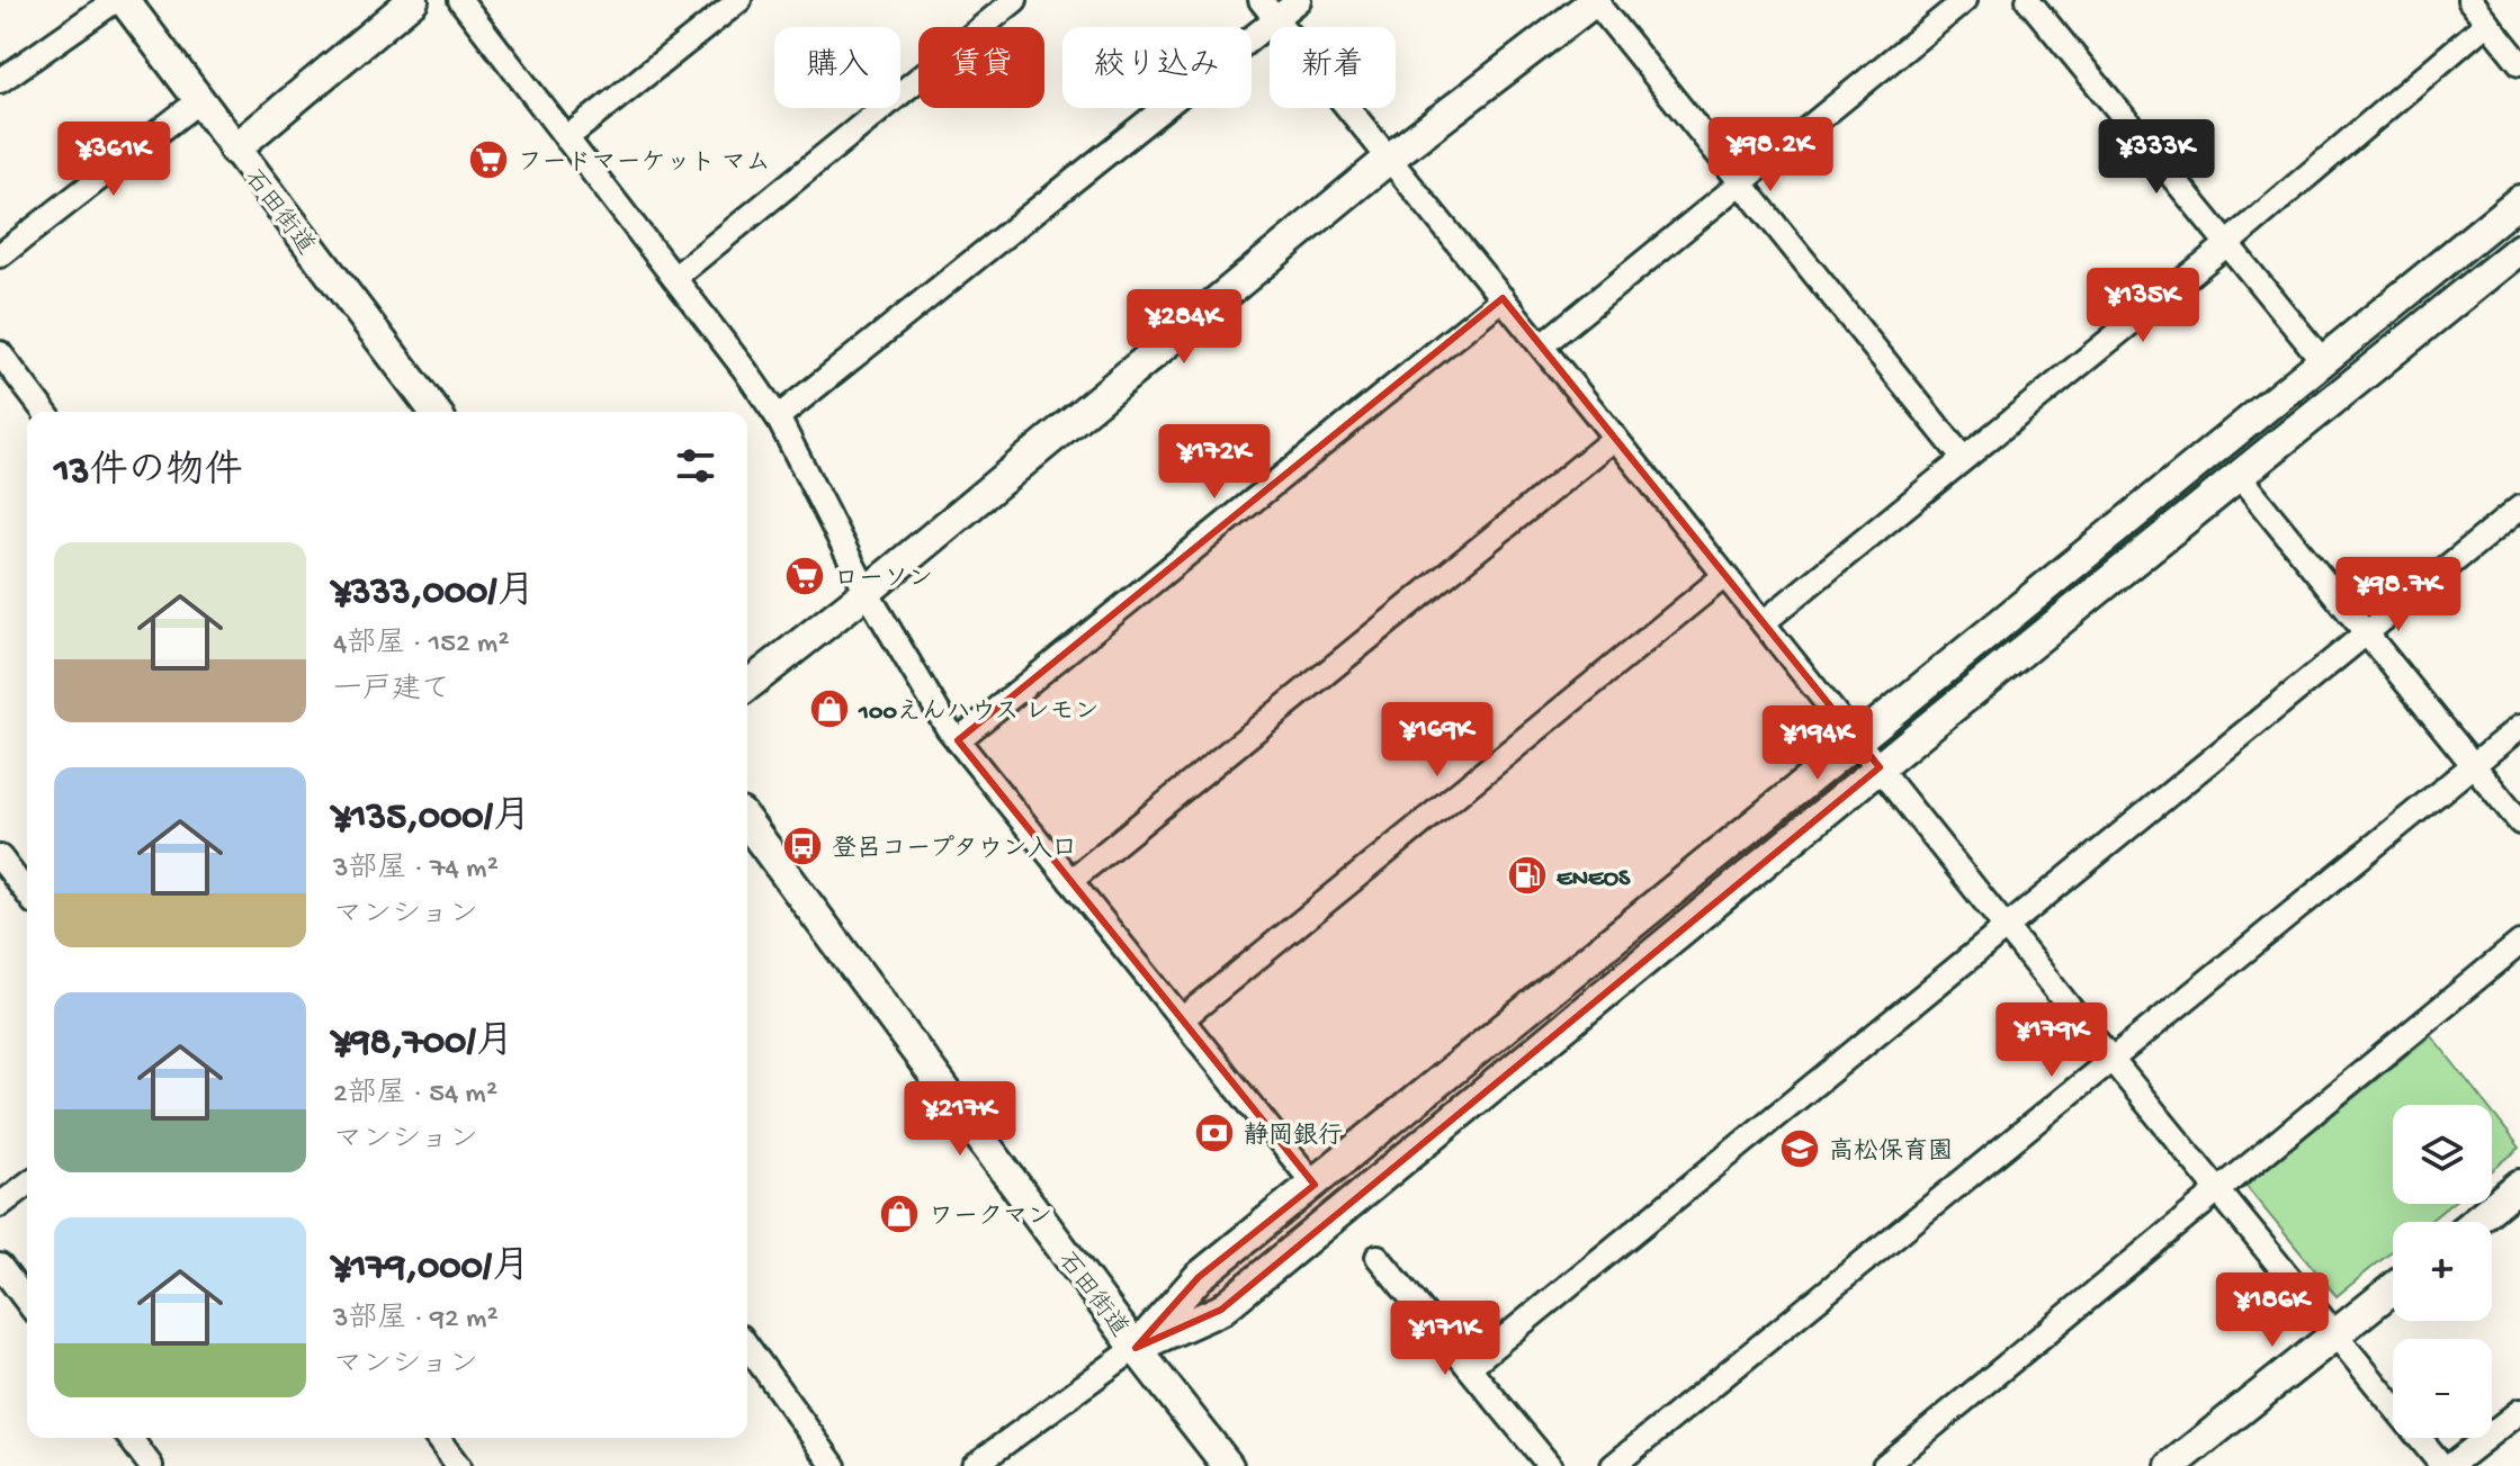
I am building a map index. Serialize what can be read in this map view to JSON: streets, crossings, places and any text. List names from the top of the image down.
{
  "streets": {
    "street": ["石田街道"]
  },
  "places": {
    "supermarket": ["フードマーケット マム", "ローソン"],
    "shop": ["100えんハウス レモン", "ワークマン"],
    "bus stop": ["登呂コープタウン入口"],
    "fuel station": ["ENEOS"],
    "bank": ["静岡銀行"],
    "school or university": ["高松保育園"]
  },
  "page": {
    "chip": [
      "購入",
      "賃貸",
      "絞り込み",
      "新着"
    ],
    "price": [
      "¥98.2K",
      "¥333K",
      "¥361K",
      "¥135K",
      "¥284K",
      "¥172K",
      "¥98.7K",
      "¥169K",
      "¥194K",
      "¥179K",
      "¥217K",
      "¥186K",
      "¥171K"
    ],
    "heading": "13件の物件",
    "list": [
      {
        "name": "¥333,000/月",
        "note": "4部屋 · 152 m² · 一戸建て"
      },
      {
        "name": "¥135,000/月",
        "note": "3部屋 · 74 m² · マンション"
      },
      {
        "name": "¥98,700/月",
        "note": "2部屋 · 54 m² · マンション"
      },
      {
        "name": "¥179,000/月",
        "note": "3部屋 · 92 m² · マンション"
      }
    ],
    "map_buttons": ["+", "−"]
  }
}
